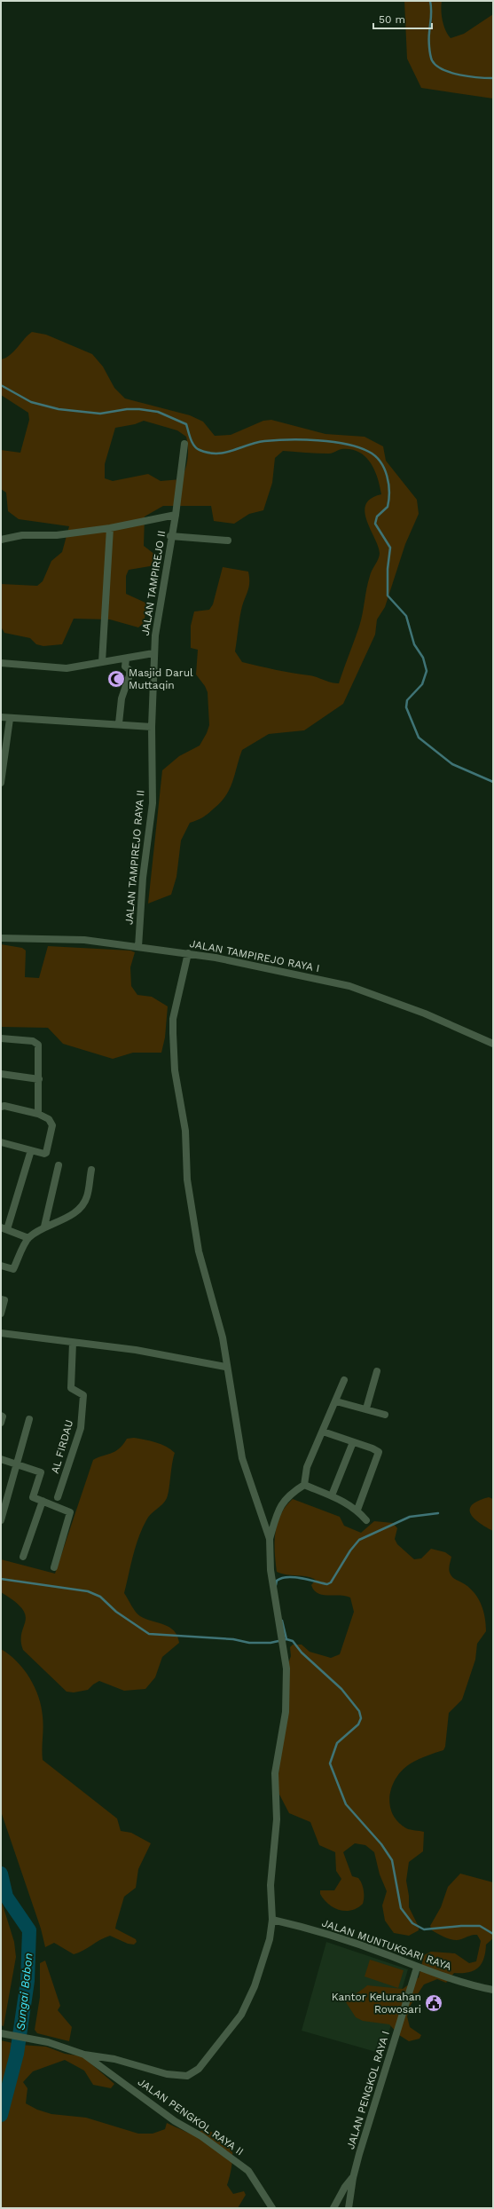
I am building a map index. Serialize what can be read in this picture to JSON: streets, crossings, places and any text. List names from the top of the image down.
{
  "streets": {
    "street": [
      "JALAN TAMPIREJO II",
      "JALAN TAMPIREJO RAYA II",
      "JALAN TAMPIREJO RAYA I",
      "AL FIRDAU",
      "JALAN MUNTUKSARI RAYA",
      "JALAN PENGKOL RAYA I",
      "JALAN PENGKOL RAYA II"
    ]
  },
  "crossings": [
    ["JALAN TAMPIREJO II", "JALAN TAMPIREJO RAYA II"],
    ["JALAN TAMPIREJO RAYA II", "JALAN TAMPIREJO RAYA I"],
    ["JALAN MUNTUKSARI RAYA", "JALAN PENGKOL RAYA I"]
  ],
  "water": ["Sungai Babon"],
  "places": {
    "mosque": ["Masjid Darul Muttaqin"],
    "public building": ["Kantor Kelurahan Rowosari"]
  },
  "scale_bar": "50 m"
}
